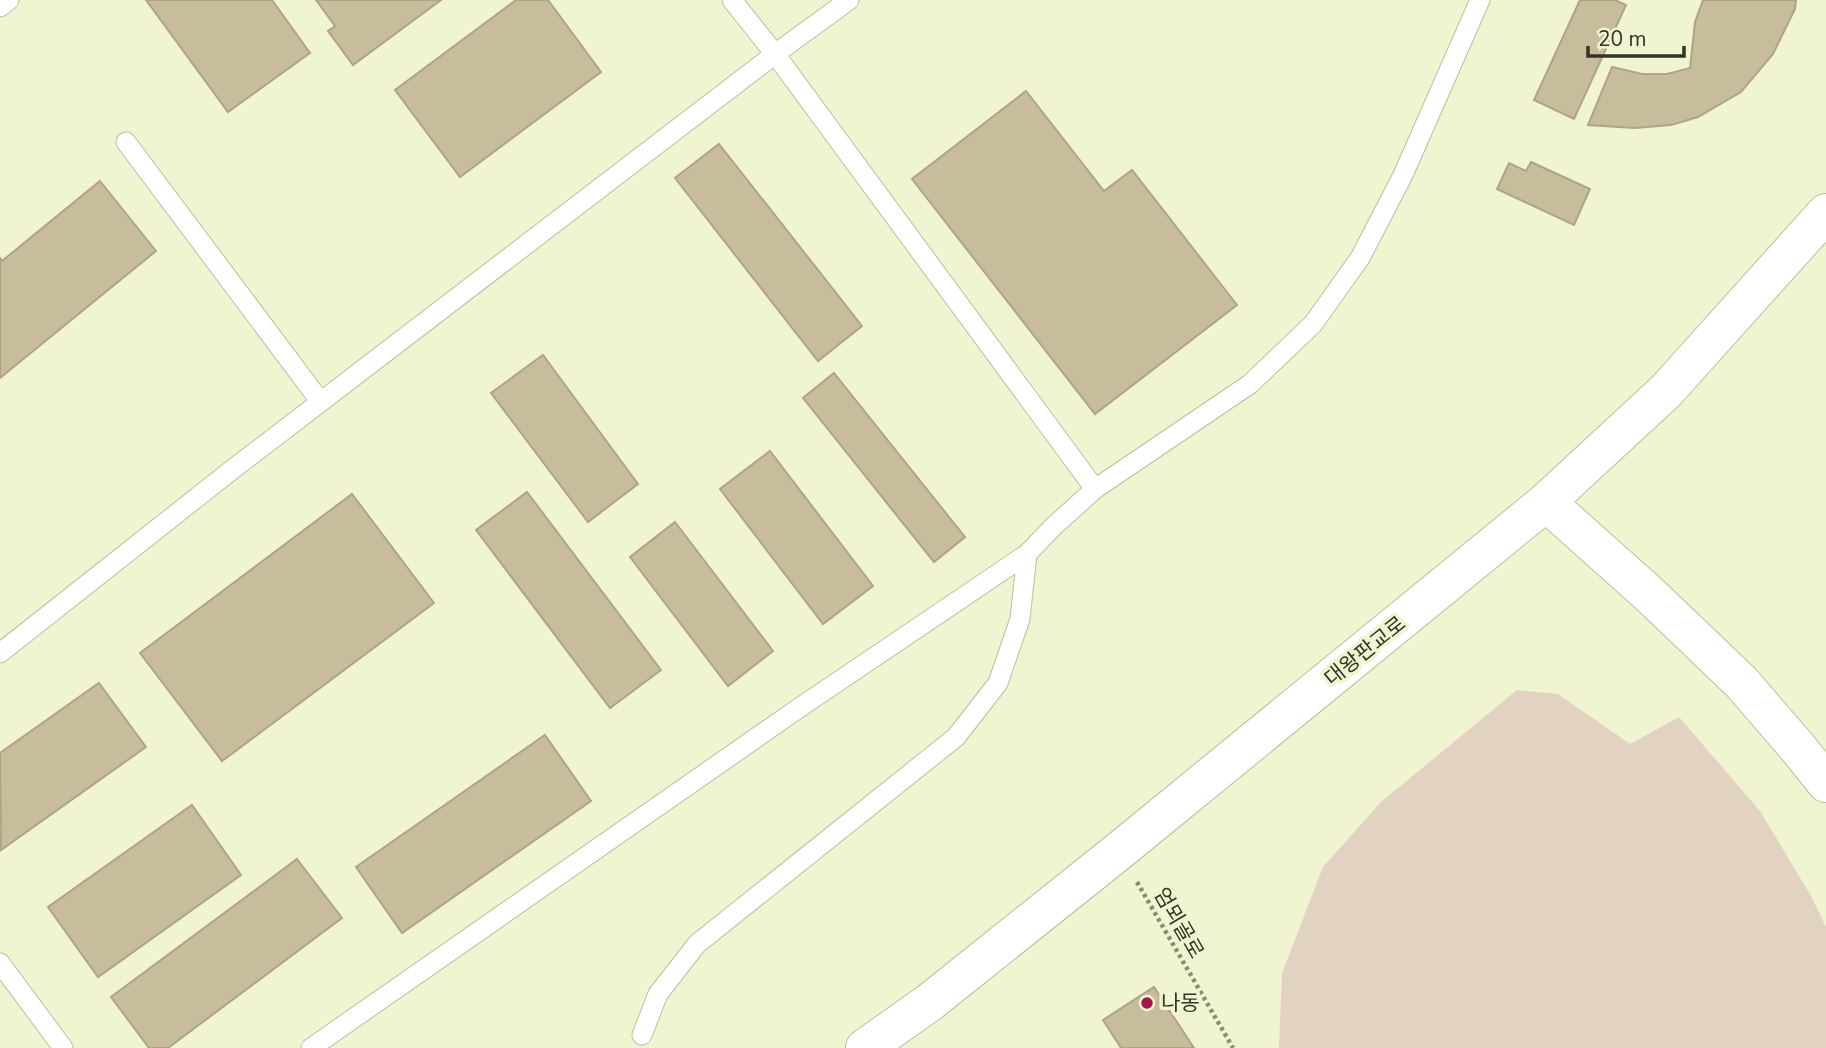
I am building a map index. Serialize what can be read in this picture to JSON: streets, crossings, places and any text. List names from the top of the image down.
{
  "streets": {
    "main road": ["대왕판교로"],
    "path": ["엄뫼골로"]
  },
  "crossings": [
    ["대왕판교로", "엄뫼골로"]
  ],
  "places": ["나동"],
  "scale_bar": "20 m"
}
